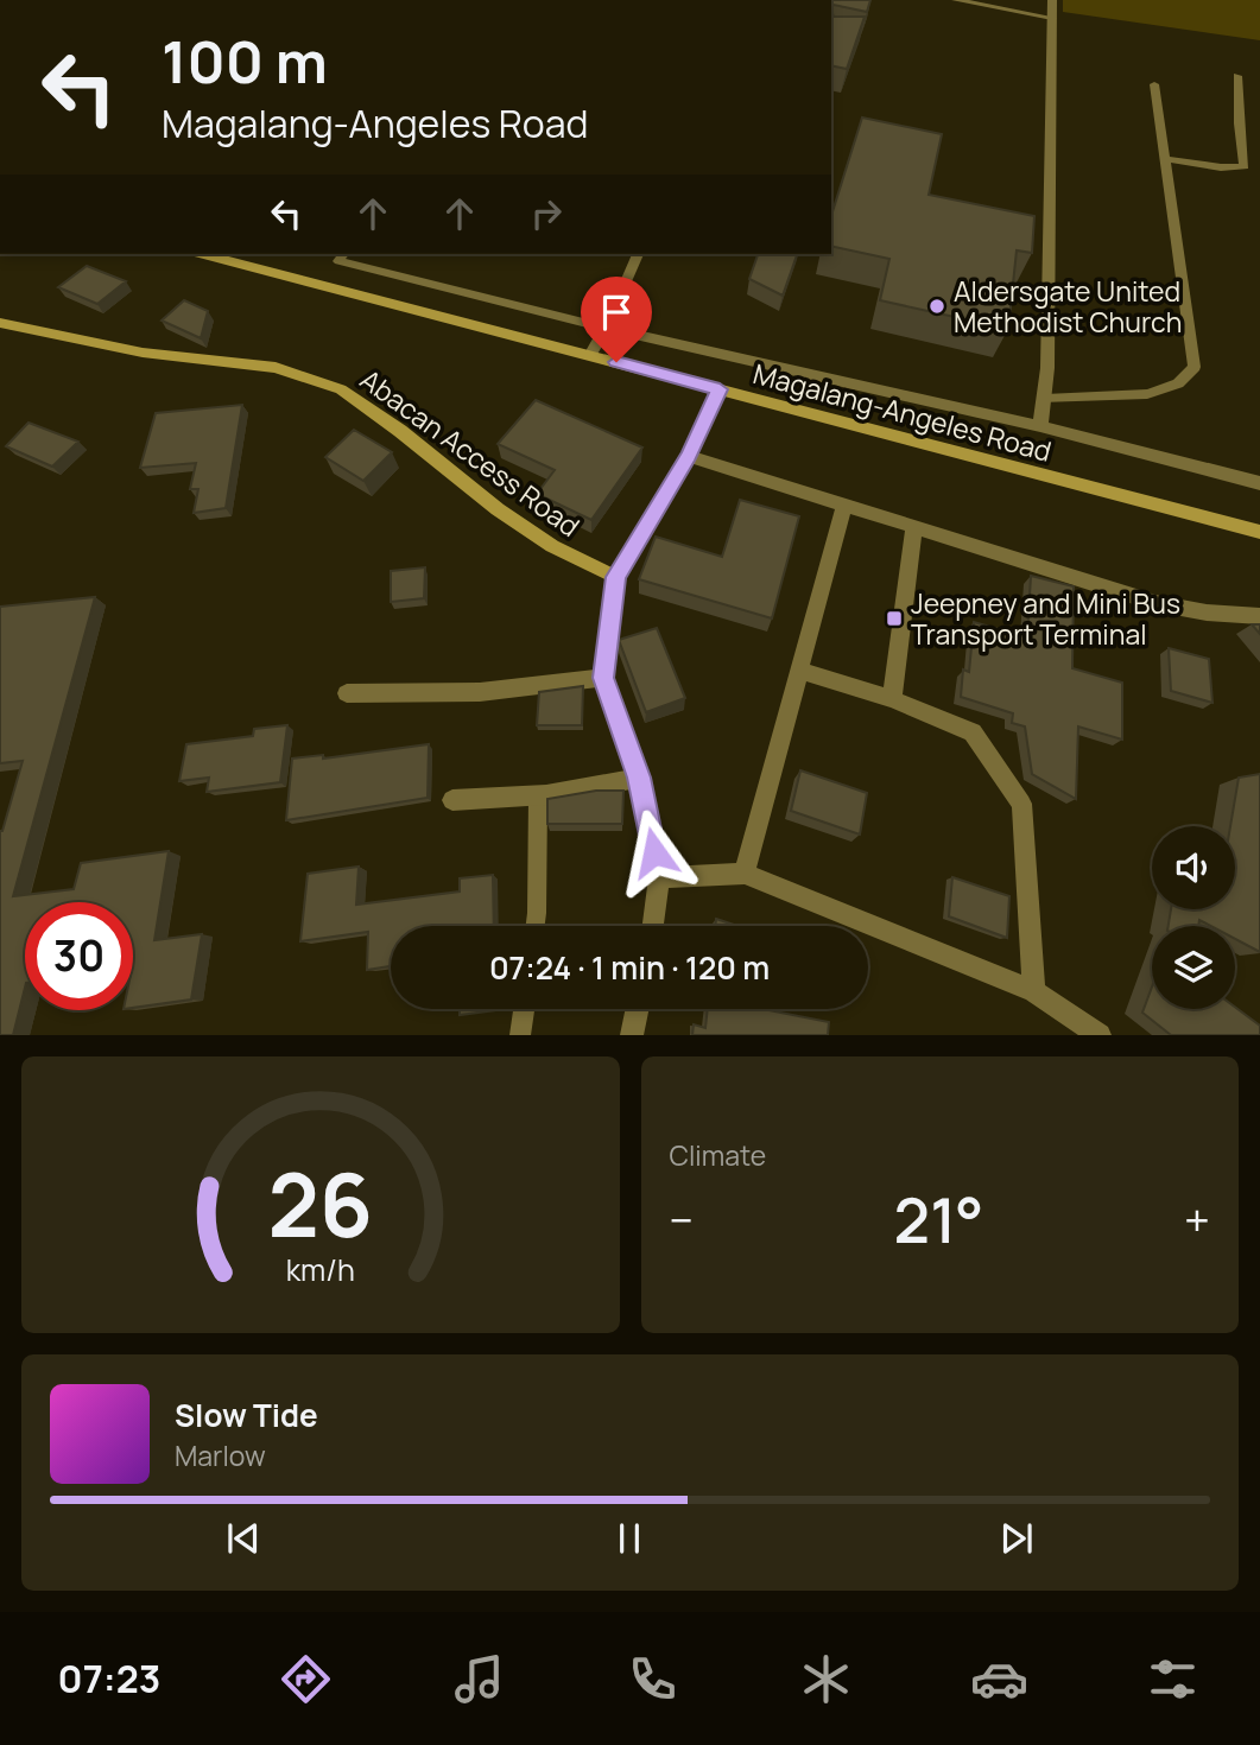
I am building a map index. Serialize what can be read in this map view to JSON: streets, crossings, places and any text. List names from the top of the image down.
{
  "streets": {
    "main road": ["Magalang-Angeles Road", "Abacan Access Road"]
  },
  "places": {
    "other": ["Aldersgate United Methodist Church"],
    "transit": ["Jeepney and Mini Bus Transport Terminal"]
  },
  "page": {
    "turn": ["100 m", "Magalang-Angeles Road"],
    "limit": "30",
    "trip": "07:24 · 1 min · 120 m",
    "tile": "Climate",
    "heat": ["−", "21°", "+"],
    "song": ["Slow Tide", "Marlow"],
    "tabs": "07:23",
    "gauge": ["26", "km/h"]
  }
}
